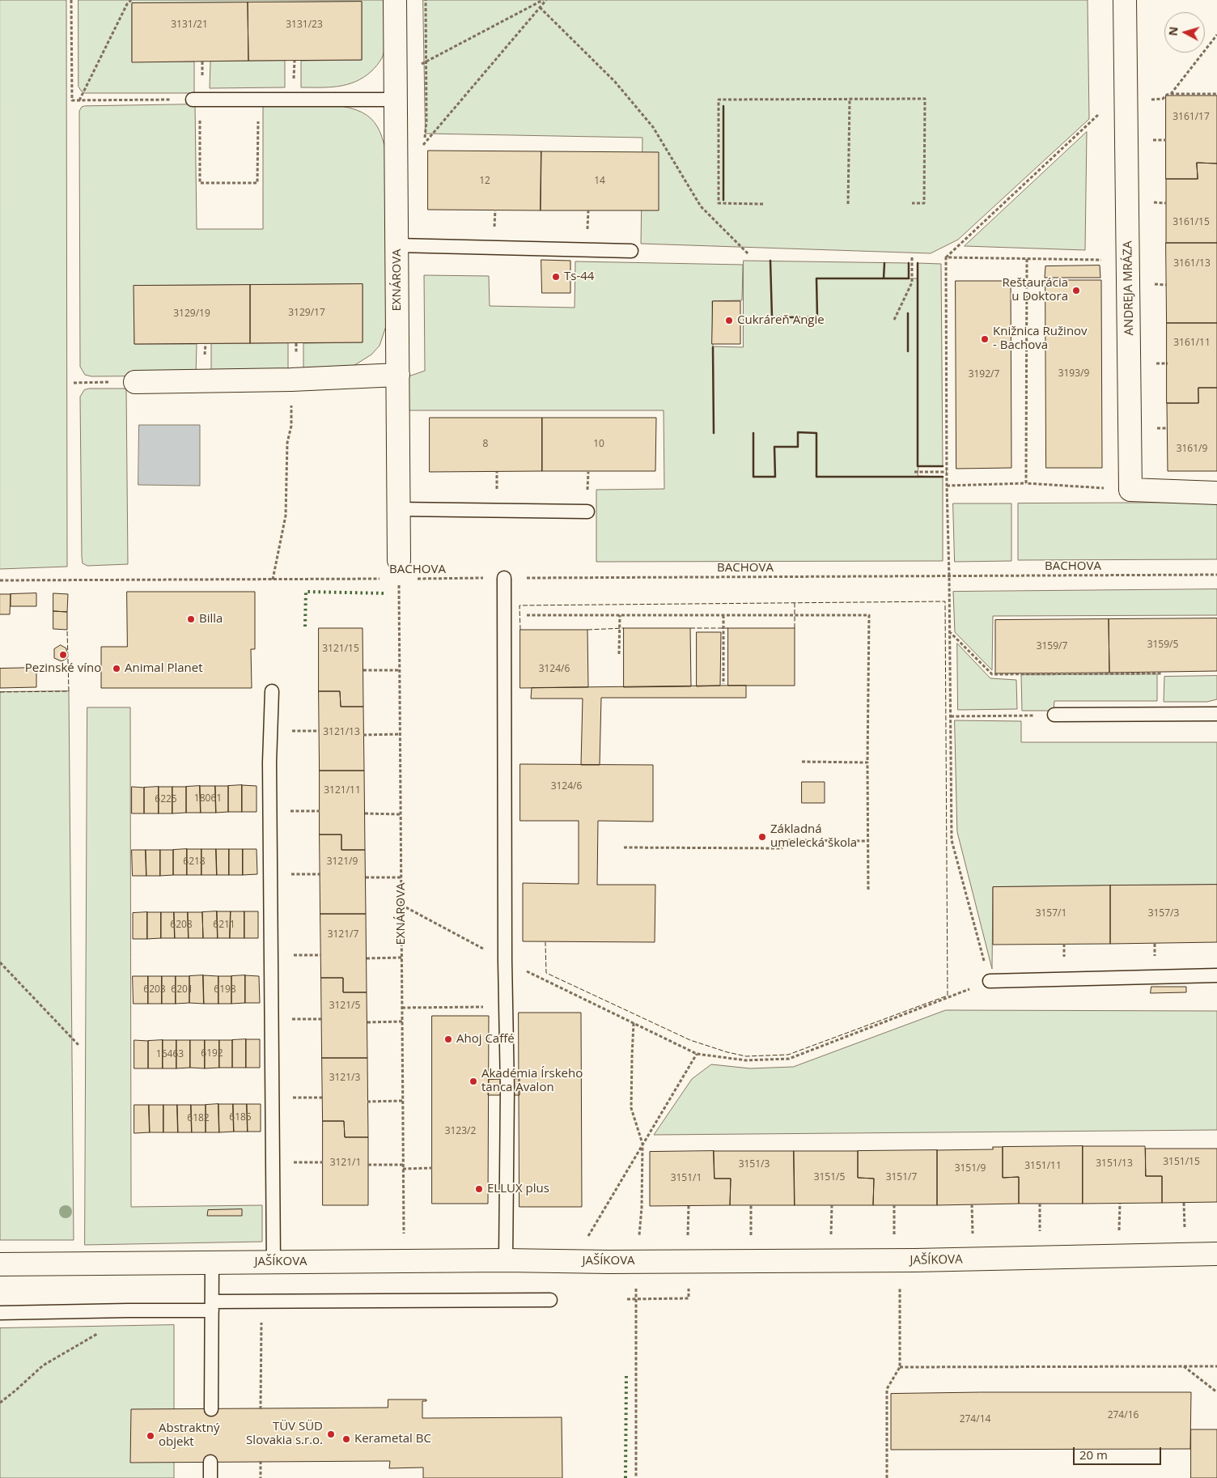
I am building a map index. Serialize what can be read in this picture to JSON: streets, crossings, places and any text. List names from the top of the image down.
{
  "streets": {
    "street": ["EXNÁROVA", "ANDREJA MRÁZA", "JAŠÍKOVA"],
    "path": ["BACHOVA"]
  },
  "places": [
    "Ts-44",
    "Reštaurácia u Doktora",
    "Cukráreň Angie",
    "Knižnica Ružinov - Bachova",
    "Billa",
    "Pezinské víno",
    "Animal Planet",
    "Základná umelecká škola",
    "Ahoj Caffé",
    "Akadémia Írskeho tanca Avalon",
    "ELLUX plus",
    "TÜV SÜD Slovakia s.r.o.",
    "Abstraktný objekt",
    "Kerametal BC"
  ],
  "house_numbers": [
    "3131/21",
    "3131/23",
    "3161/17",
    "12",
    "14",
    "3161/15",
    "3161/13",
    "3129/17",
    "3129/19",
    "3161/11",
    "3193/9",
    "3192/7",
    "8",
    "10",
    "3161/9",
    "3159/5",
    "3159/7",
    "3121/15",
    "3124/6",
    "3121/13",
    "3124/6",
    "3121/11",
    "18061",
    "6225",
    "6218",
    "3121/9",
    "3157/1",
    "3157/3",
    "6208",
    "6211",
    "3121/7",
    "6203",
    "6201",
    "6198",
    "3121/5",
    "6192",
    "16463",
    "3121/3",
    "6185",
    "6182",
    "3123/2",
    "3151/15",
    "3121/1",
    "3151/13",
    "3151/3",
    "3151/11",
    "3151/9",
    "3151/5",
    "3151/7",
    "3151/1",
    "274/16",
    "274/14"
  ],
  "scale_bar": "20 m",
  "north": "left"
}
